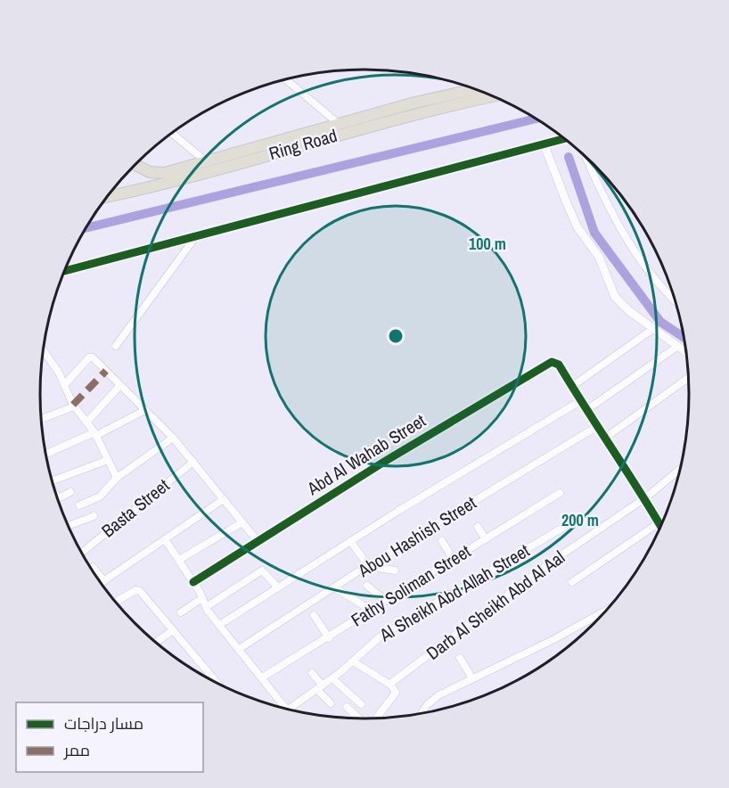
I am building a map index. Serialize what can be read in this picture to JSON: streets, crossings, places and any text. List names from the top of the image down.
{
  "streets": {
    "highway": ["Ring Road"],
    "street": [
      "Abd Al Wahab Street",
      "Basta Street",
      "Abou Hashish Street",
      "Fathy Soliman Street",
      "Al Sheikh Abd Allah Street",
      "Darb Al Sheikh Abd Al Aal"
    ]
  },
  "legend": ["مسار دراجات", "ممر"],
  "rings": ["100 m", "200 m"]
}
